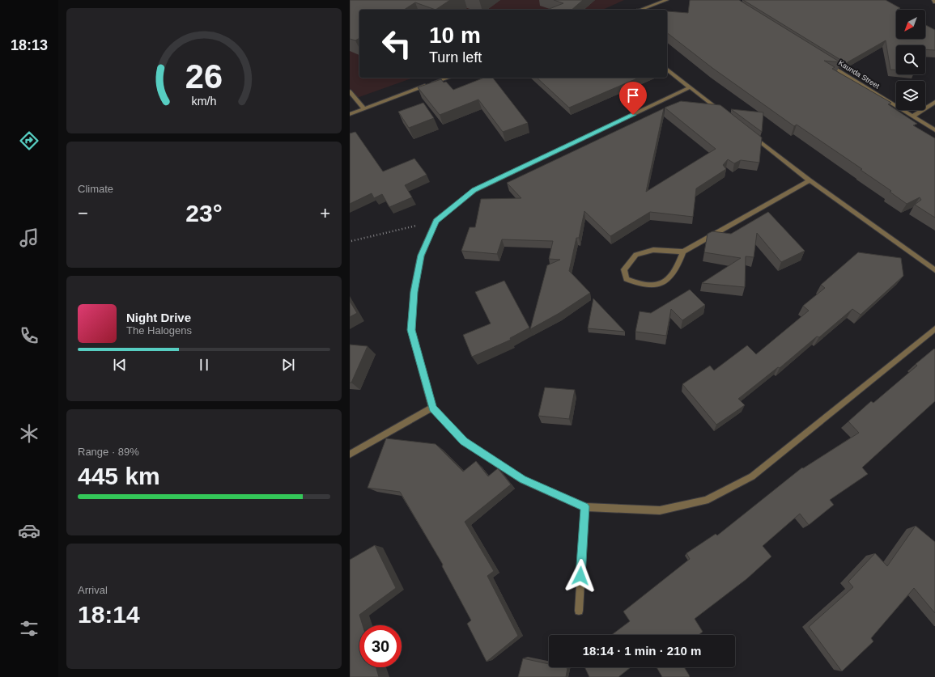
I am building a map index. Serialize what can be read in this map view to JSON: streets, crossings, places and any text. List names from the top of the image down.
{
  "streets": {
    "street": ["Kaunda Street"]
  },
  "north": "bottom left",
  "page": {
    "tabs": "18:13",
    "turn": ["10 m", "Turn left"],
    "tile": [
      "Climate",
      ["Range · 89%", "445 km"],
      ["Arrival", "18:14"]
    ],
    "heat": ["−", "23°", "+"],
    "song": ["Night Drive", "The Halogens"],
    "limit": "30",
    "trip": "18:14 · 1 min · 210 m",
    "gauge": ["26", "km/h"]
  }
}
